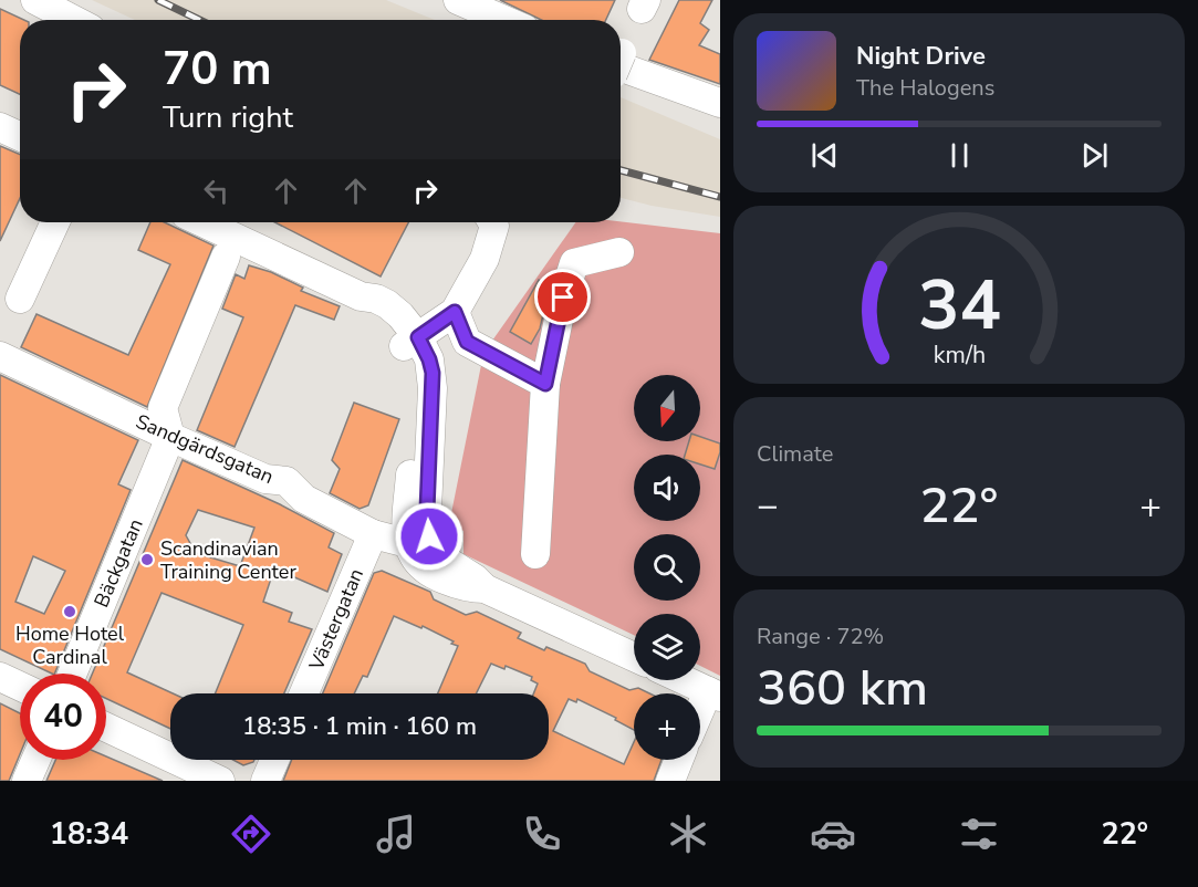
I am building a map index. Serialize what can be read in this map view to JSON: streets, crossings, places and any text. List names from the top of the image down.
{
  "streets": {
    "street": ["Sandgärdsgatan", "Bäckgatan", "Västergatan"]
  },
  "crossings": [
    ["Sandgärdsgatan", "Bäckgatan"],
    ["Sandgärdsgatan", "Västergatan"]
  ],
  "places": ["Scandinavian Training Center", "Home Hotel Cardinal"],
  "north": "bottom",
  "page": {
    "turn": ["70 m", "Turn right"],
    "song": ["Night Drive", "The Halogens"],
    "map_buttons": "+",
    "tile": [
      "Climate",
      ["Range · 72%", "360 km"]
    ],
    "heat": ["−", "22°", "+"],
    "limit": "40",
    "trip": "18:35 · 1 min · 160 m",
    "tabs": ["18:34", "22°"],
    "gauge": ["34", "km/h"]
  }
}
